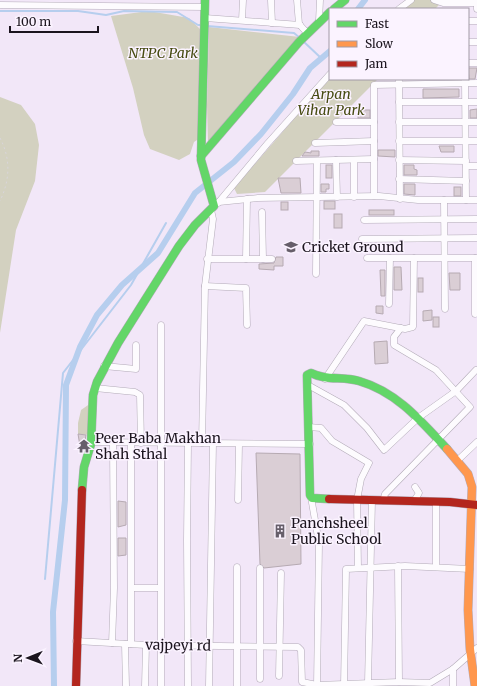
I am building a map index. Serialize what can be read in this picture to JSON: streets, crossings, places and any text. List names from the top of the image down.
{
  "streets": {
    "street": ["vajpeyi rd"]
  },
  "parks": ["NTPC Park", "Arpan Vihar Park"],
  "places": {
    "school or university": ["Cricket Ground"],
    "temple": ["Peer Baba Makhan Shah Sthal"],
    "building": ["Panchsheel Public School"]
  },
  "legend": ["Fast", "Slow", "Jam"],
  "scale_bar": "100 m",
  "north": "left"
}
